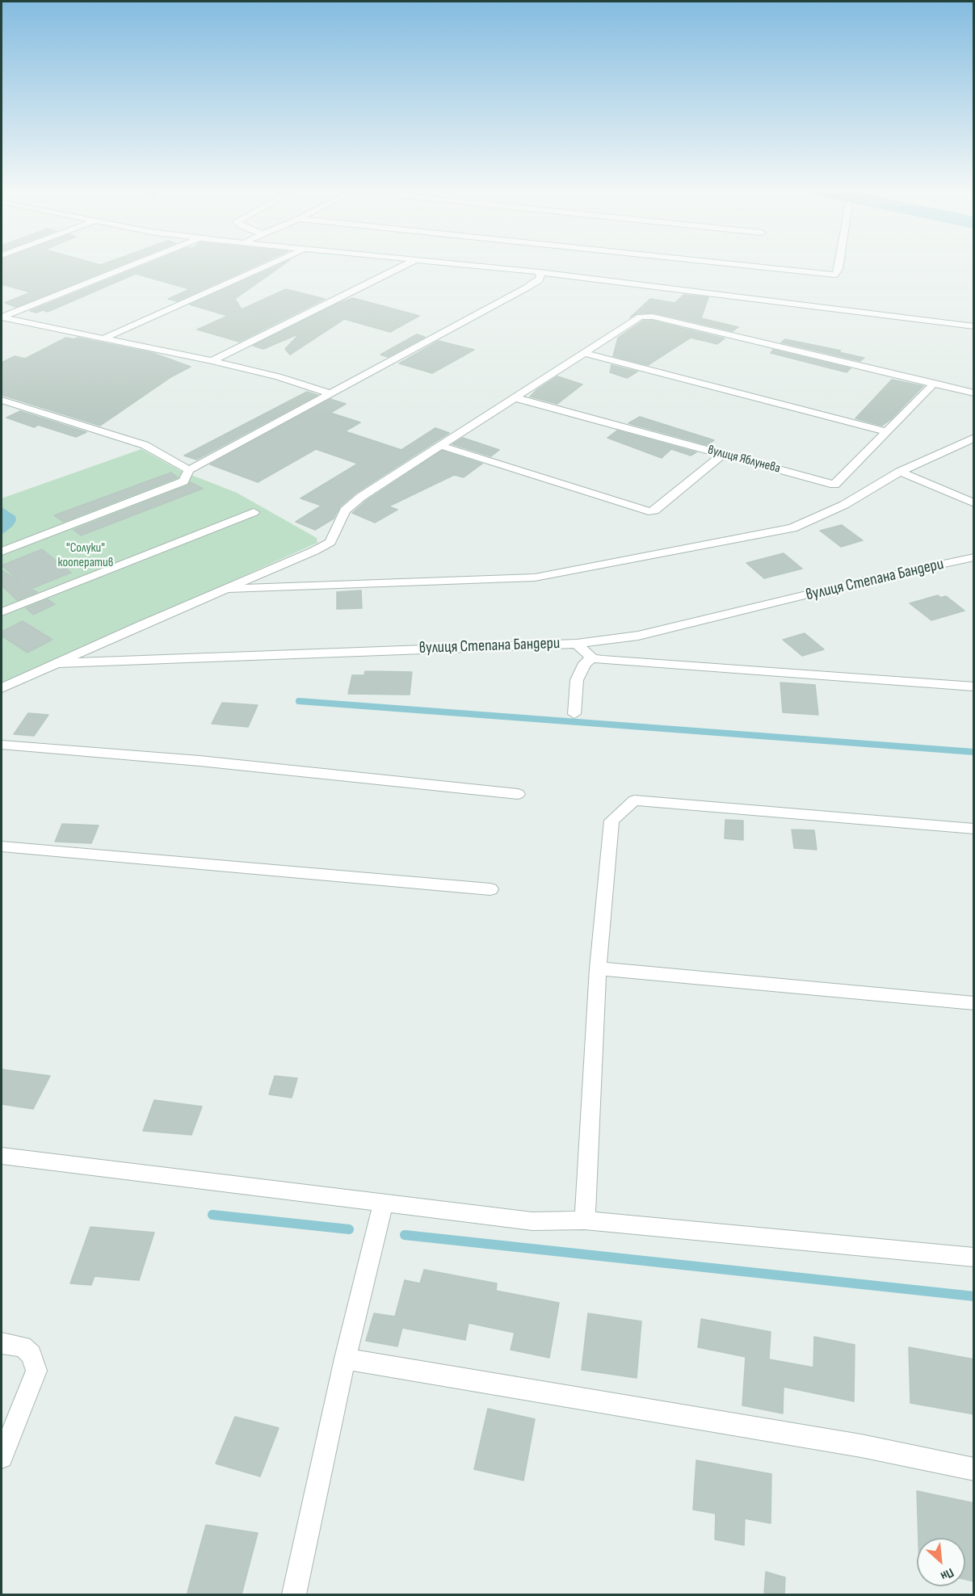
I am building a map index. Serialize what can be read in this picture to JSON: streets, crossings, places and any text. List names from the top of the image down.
{
  "streets": {
    "street": ["вулиця Яблунева", "вулиця Степана Бандери"]
  },
  "parks": ["\"Солуки\" кооператив"],
  "north": "bottom right"
}
